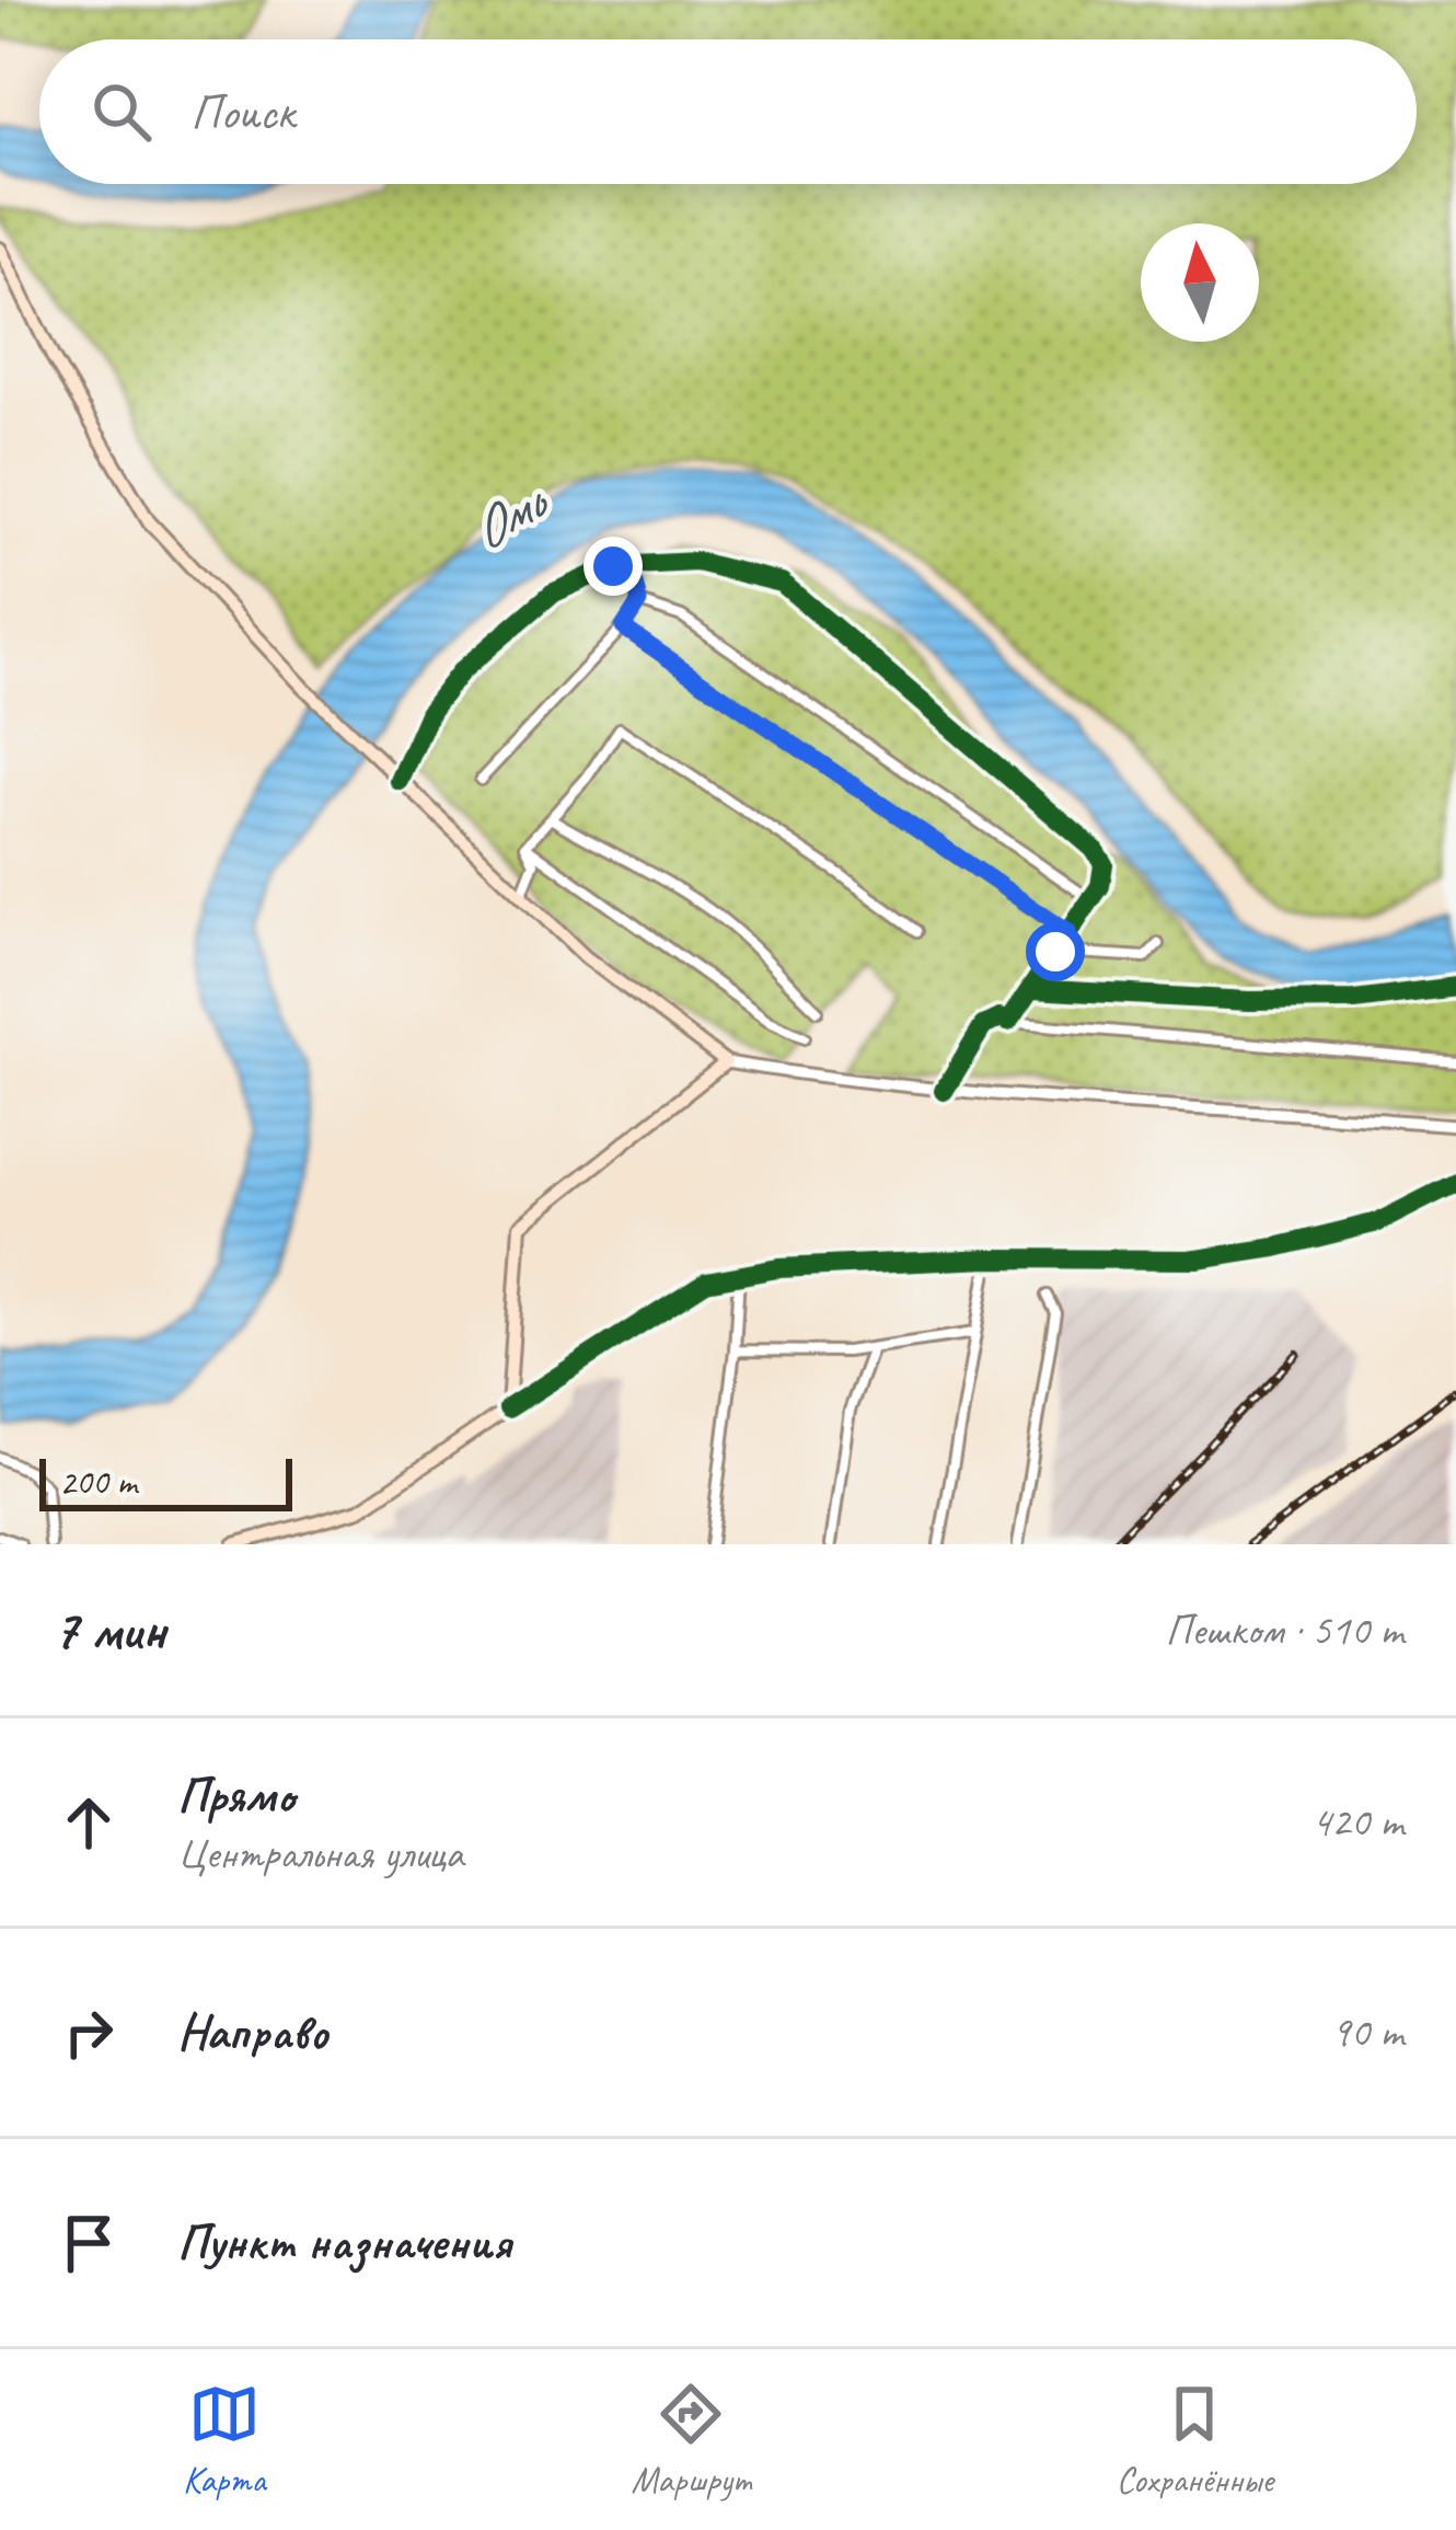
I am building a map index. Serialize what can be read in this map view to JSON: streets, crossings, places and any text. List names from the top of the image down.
{
  "water": ["Омь"],
  "scale_bar": "200 m",
  "north": "top",
  "page": {
    "search": "Поиск",
    "scale": "200 m",
    "heading": ["7 мин", "Пешком · 510 m"],
    "list": [
      ["Прямо", "Центральная улица", "420 m"],
      ["Направо", "90 m"],
      "Пункт назначения"
    ],
    "nav": ["Карта", "Маршрут", "Сохранённые"]
  }
}
